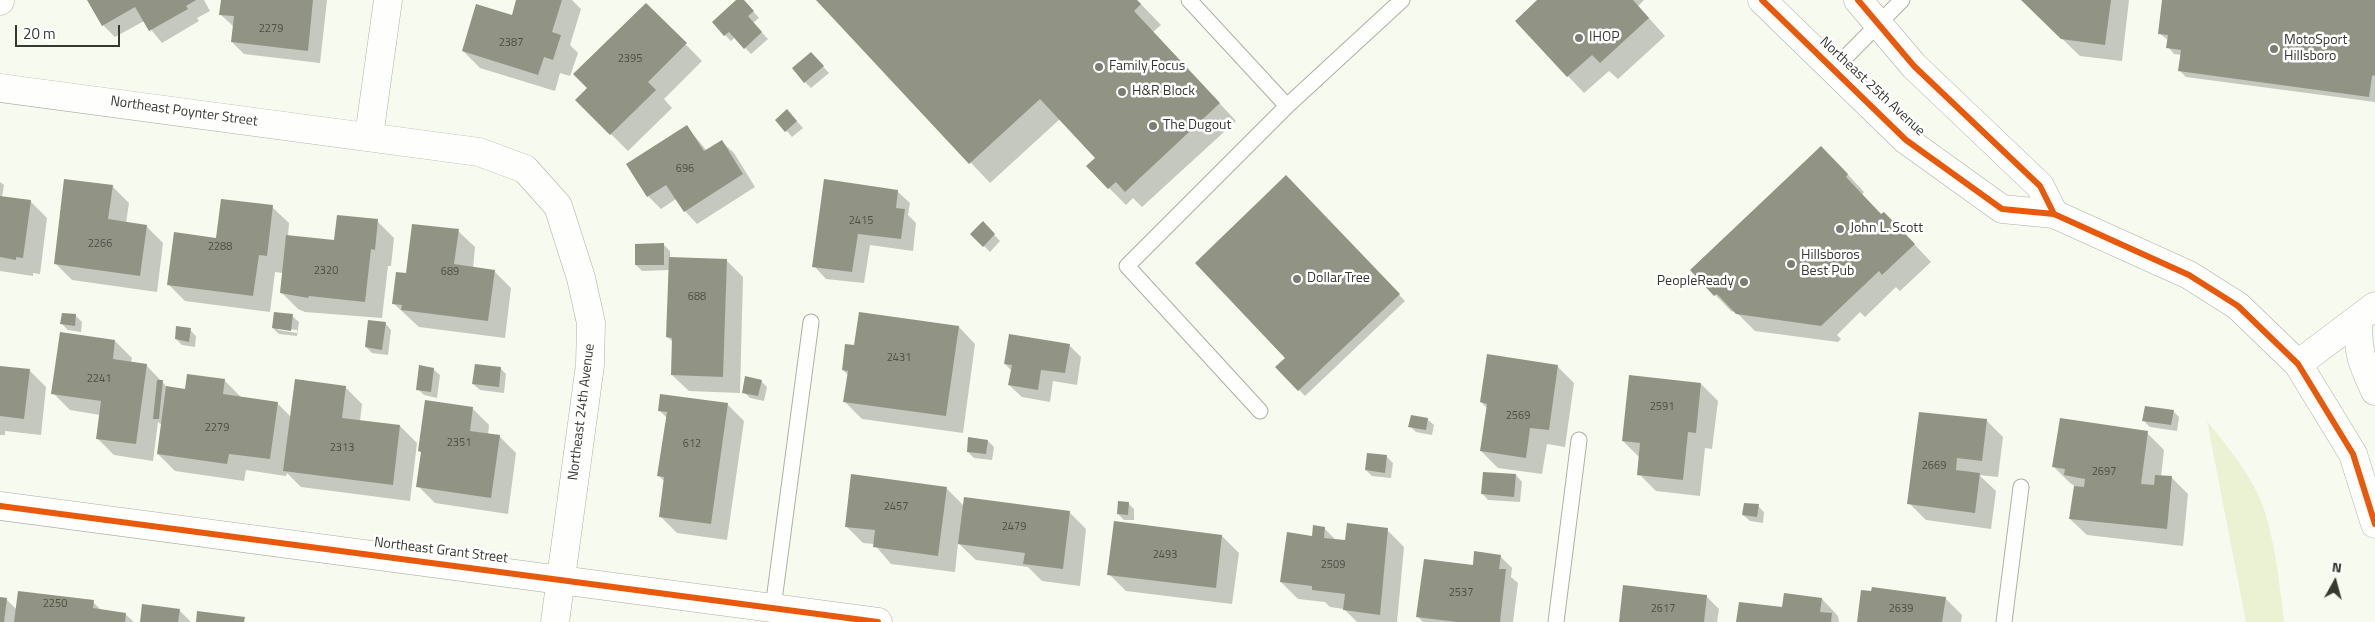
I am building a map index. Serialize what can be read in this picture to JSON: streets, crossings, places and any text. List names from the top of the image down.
{
  "streets": {
    "street": [
      "Northeast 25th Avenue",
      "Northeast Poynter Street",
      "Northeast 24th Avenue",
      "Northeast Grant Street"
    ]
  },
  "crossings": [
    ["Northeast Poynter Street", "Northeast 24th Avenue"],
    ["Northeast 24th Avenue", "Northeast Grant Street"]
  ],
  "places": [
    "IHOP",
    "MotoSport Hillsboro",
    "Family Focus",
    "H&R Block",
    "The Dugout",
    "John L. Scott",
    "Hillsboros Best Pub",
    "Dollar Tree",
    "PeopleReady"
  ],
  "house_numbers": [
    "2279",
    "2387",
    "2395",
    "696",
    "2415",
    "2266",
    "2288",
    "2320",
    "689",
    "688",
    "2431",
    "2241",
    "2591",
    "2569",
    "2279",
    "2351",
    "612",
    "2313",
    "2669",
    "2697",
    "2457",
    "2479",
    "2493",
    "2509",
    "2537",
    "2250",
    "2617",
    "2639"
  ],
  "scale_bar": "20 m",
  "north": "top"
}
